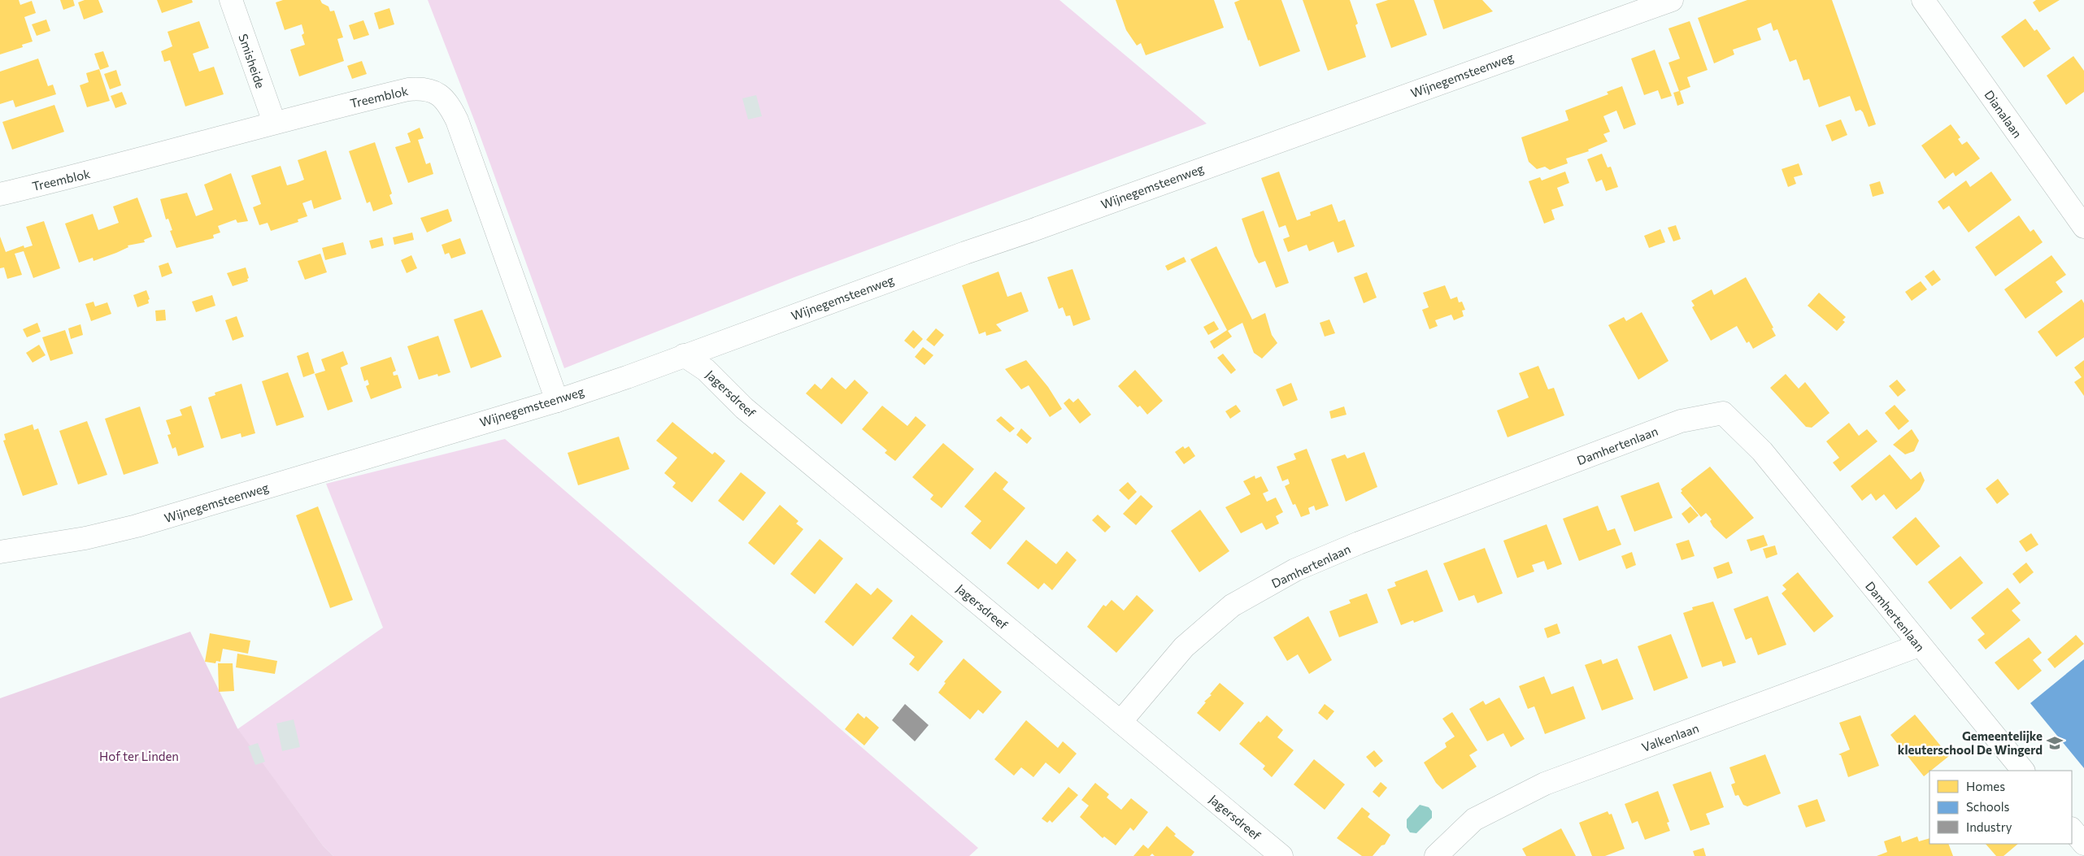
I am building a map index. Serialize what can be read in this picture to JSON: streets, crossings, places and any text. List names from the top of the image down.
{
  "streets": {
    "street": [
      "Smisheide",
      "Wijnegemsteenweg",
      "Treemblok",
      "Dianalaan",
      "Jagersdreef",
      "Damhertenlaan",
      "Valkenlaan"
    ]
  },
  "crossings": [
    ["Smisheide", "Treemblok"],
    ["Wijnegemsteenweg", "Treemblok"],
    ["Wijnegemsteenweg", "Jagersdreef"],
    ["Jagersdreef", "Damhertenlaan"],
    ["Damhertenlaan", "Valkenlaan"]
  ],
  "parks": ["Hof ter Linden"],
  "places": {
    "school or university": ["Gemeentelijke kleuterschool De Wingerd"]
  },
  "legend": ["Homes", "Schools", "Industry"]
}
